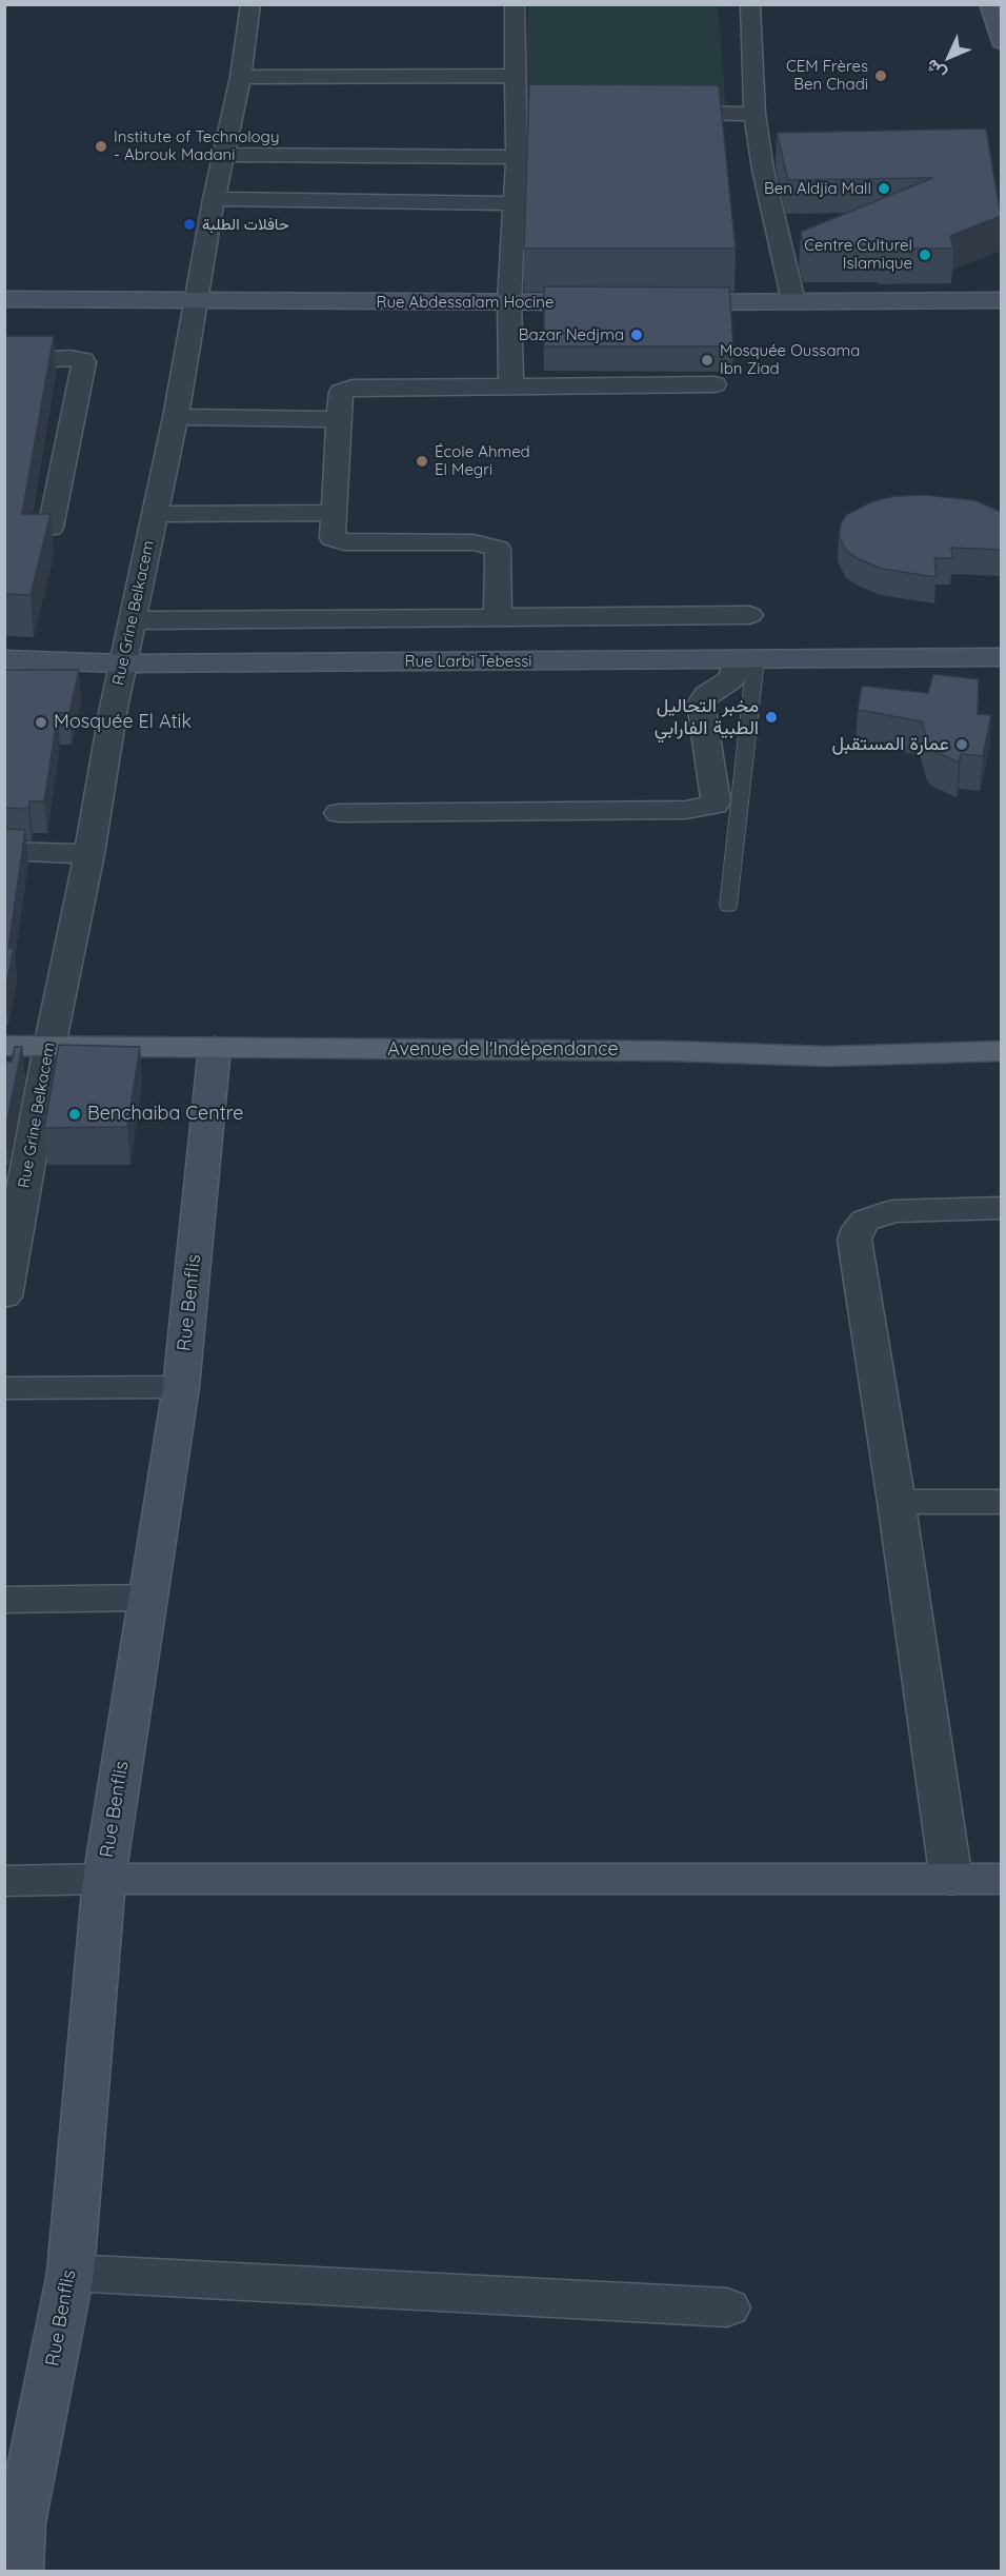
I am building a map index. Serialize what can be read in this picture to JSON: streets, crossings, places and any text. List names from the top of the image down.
{
  "streets": {
    "main road": ["Avenue de l'Indépendance"],
    "street": [
      "Rue Abdessalam Hocine",
      "Rue Grine Belkacem",
      "Rue Larbi Tebessi",
      "Rue Benflis"
    ]
  },
  "crossings": [
    ["Rue Abdessalam Hocine", "Rue Grine Belkacem"],
    ["Rue Grine Belkacem", "Rue Larbi Tebessi"],
    ["Rue Grine Belkacem", "Avenue de l'Indépendance"],
    ["Avenue de l'Indépendance", "Rue Benflis"]
  ],
  "places": [
    "CEM Frères Ben Chadi",
    "Institute of Technology - Abrouk Madani",
    "Ben Aldjia Mall",
    "حافلات الطلبة",
    "Centre Culturel Islamique",
    "Bazar Nedjma",
    "Mosquée Oussama Ibn Ziad",
    "École Ahmed El Megri",
    "مخبر التحاليل الطبية الفارابي",
    "Mosquée El Atik",
    "عمارة المستقبل",
    "Benchaiba Centre"
  ],
  "north": "bottom left"
}
